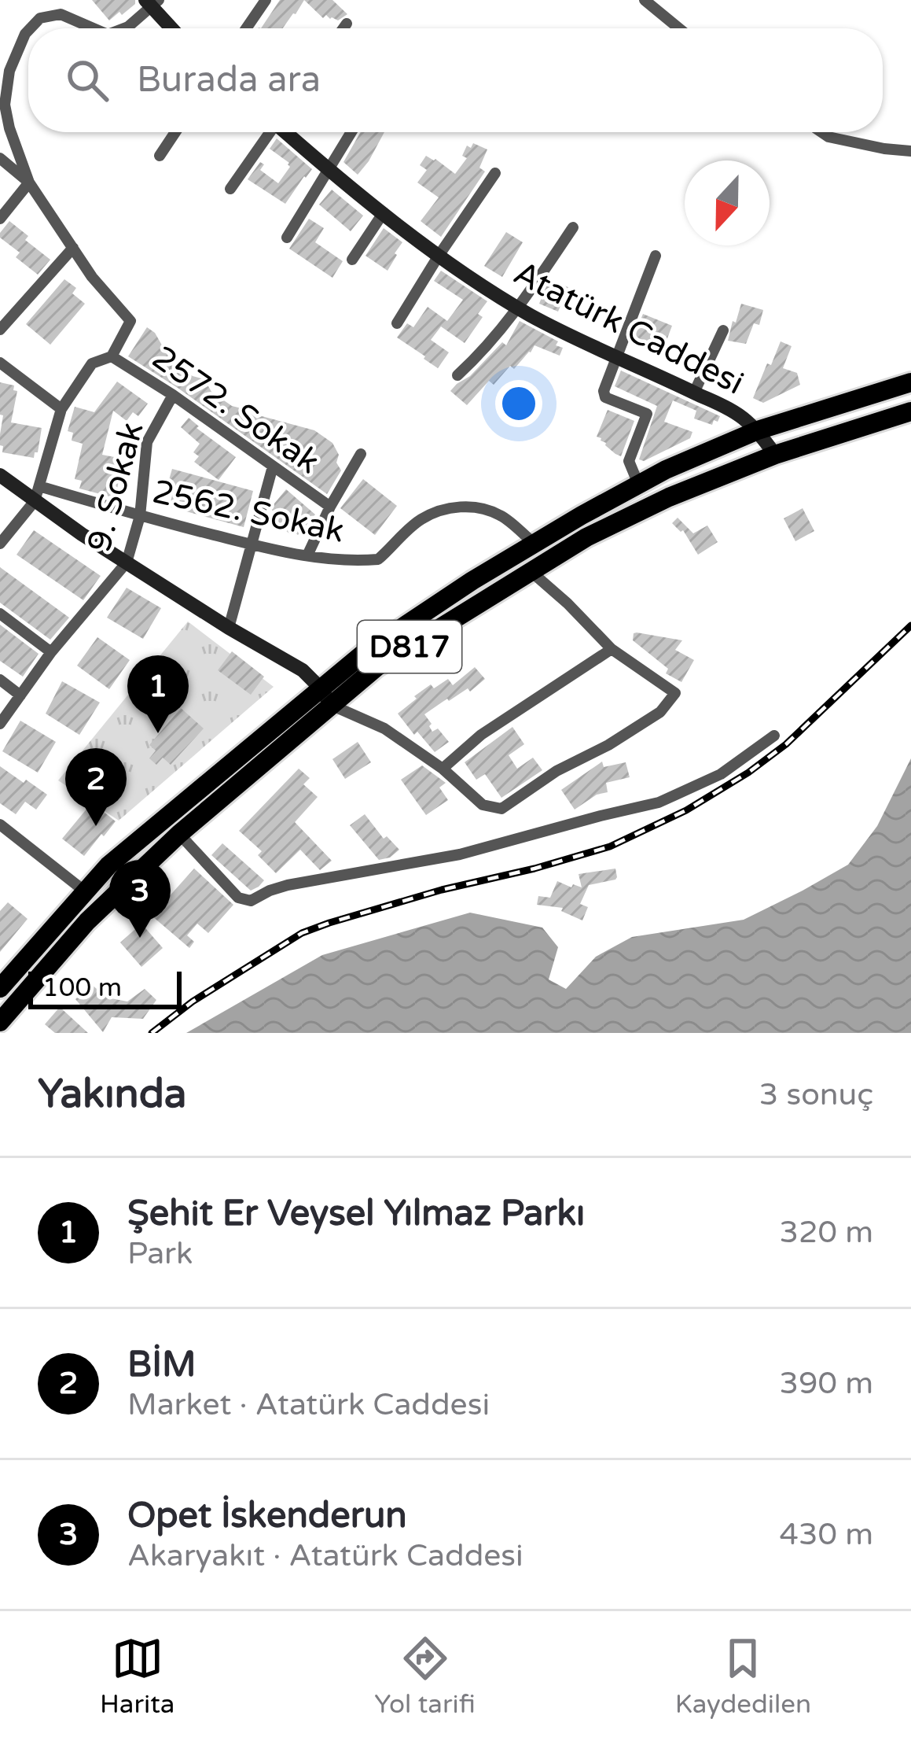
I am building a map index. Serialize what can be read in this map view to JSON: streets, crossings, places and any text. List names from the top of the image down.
{
  "streets": {
    "highway": ["D817"],
    "street": [
      "Atatürk Caddesi",
      "2572. Sokak",
      "9. Sokak",
      "2562. Sokak"
    ]
  },
  "crossings": [
    ["Atatürk Caddesi", "D817"],
    ["2572. Sokak", "9. Sokak"],
    ["9. Sokak", "2562. Sokak"],
    ["2562. Sokak", "D817"]
  ],
  "scale_bar": "100 m",
  "north": "bottom",
  "page": {
    "search": "Burada ara",
    "pins": ["1", "2", "3"],
    "scale": "100 m",
    "heading": ["Yakında", "3 sonuç"],
    "list": [
      {
        "mark": "1",
        "name": "Şehit Er Veysel Yılmaz Parkı",
        "note": "Park",
        "value": "320 m"
      },
      {
        "mark": "2",
        "name": "BİM",
        "note": "Market · Atatürk Caddesi",
        "value": "390 m"
      },
      {
        "mark": "3",
        "name": "Opet İskenderun",
        "note": "Akaryakıt · Atatürk Caddesi",
        "value": "430 m"
      }
    ],
    "nav": ["Harita", "Yol tarifi", "Kaydedilen"]
  }
}
